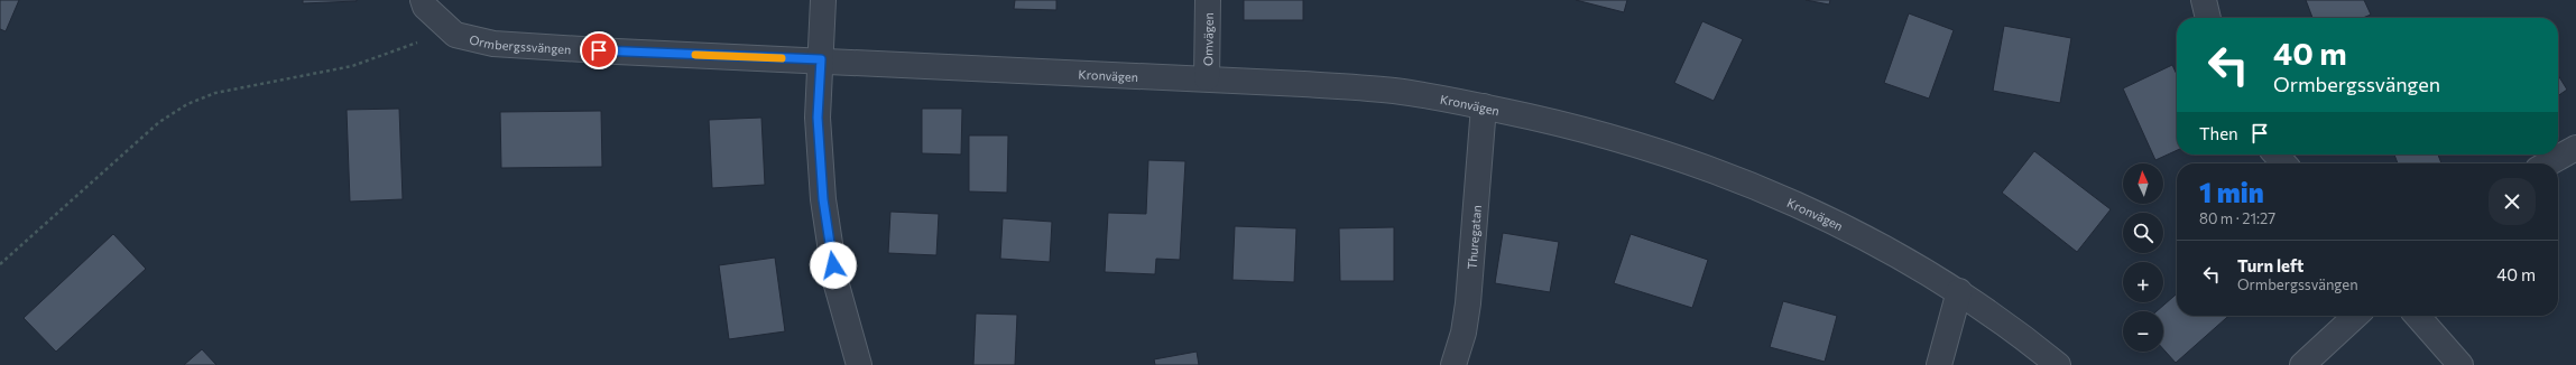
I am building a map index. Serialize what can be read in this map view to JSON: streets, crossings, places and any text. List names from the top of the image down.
{
  "streets": {
    "street": [
      "Omvägen",
      "Ormbergssvängen",
      "Kronvägen",
      "Thuregatan"
    ]
  },
  "crossings": [
    ["Omvägen", "Kronvägen"],
    ["Ormbergssvängen", "Kronvägen"],
    ["Kronvägen", "Thuregatan"]
  ],
  "north": "top",
  "page": {
    "turn": ["40 m", "Ormbergssvängen"],
    "then": "Then",
    "map_buttons": ["+", "−"],
    "heading": ["1 min", "80 m · 21:27"],
    "list": [
      {
        "name": "Turn left",
        "note": "Ormbergssvängen",
        "value": "40 m"
      }
    ]
  }
}
